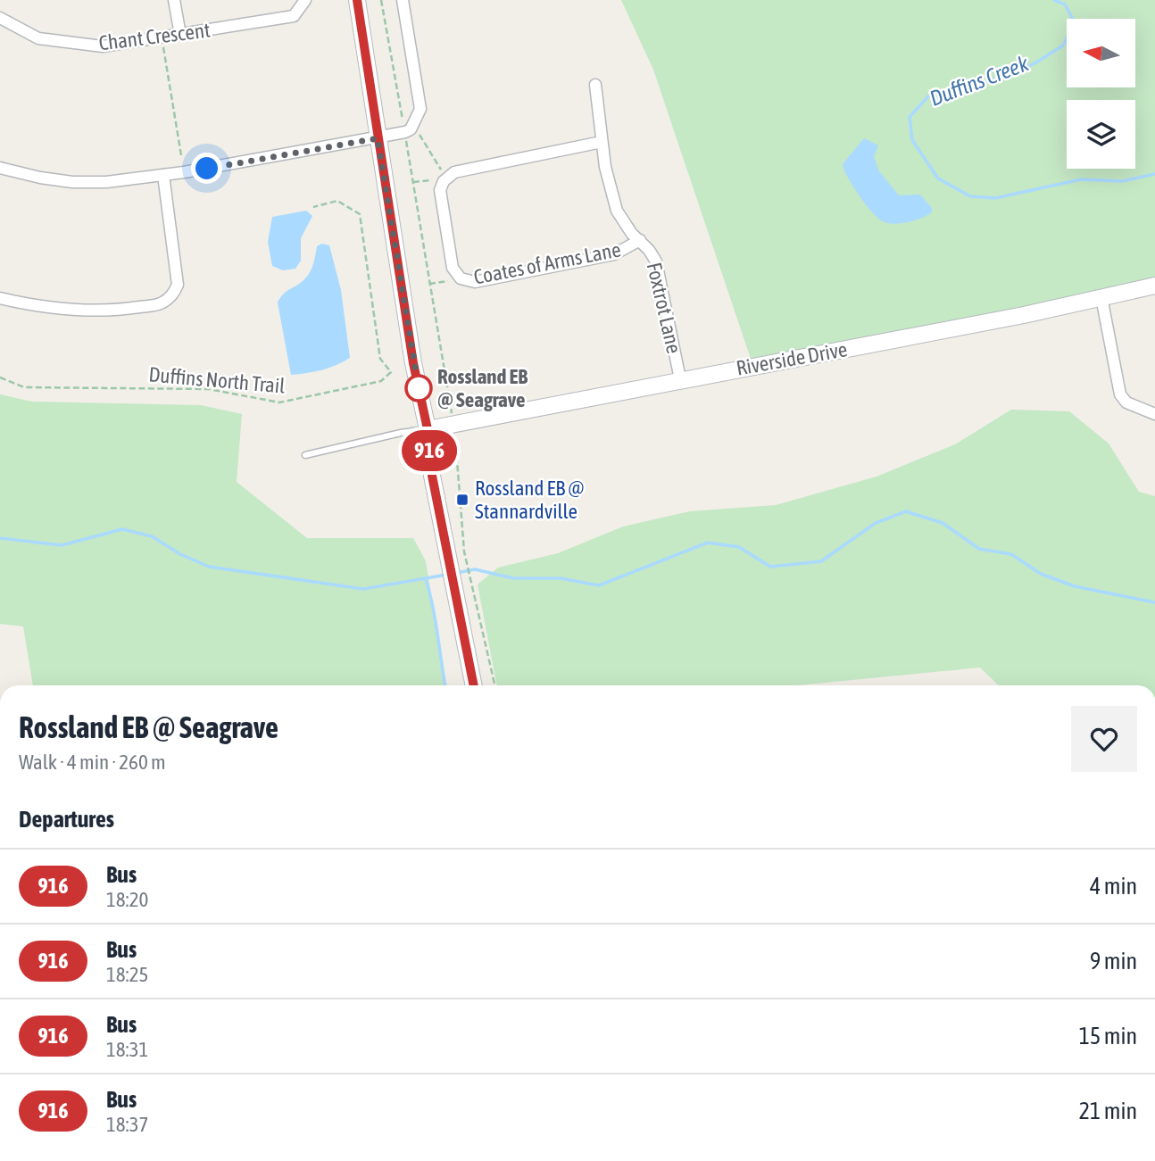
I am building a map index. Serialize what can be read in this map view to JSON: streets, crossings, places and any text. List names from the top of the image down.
{
  "streets": {
    "street": [
      "Chant Crescent",
      "Coates of Arms Lane",
      "Foxtrot Lane",
      "Riverside Drive"
    ],
    "path": ["Duffins North Trail"]
  },
  "crossings": [
    ["Coates of Arms Lane", "Foxtrot Lane"],
    ["Foxtrot Lane", "Riverside Drive"]
  ],
  "water": ["Duffins Creek"],
  "places": {
    "other": ["Rossland EB @ Seagrave"],
    "transit": ["Rossland EB @ Stannardville"]
  },
  "lines": ["bus line 916"],
  "north": "left",
  "page": {
    "on_map": "916",
    "heading": [
      ["Rossland EB @ Seagrave", "Walk · 4 min · 260 m"],
      "Departures"
    ],
    "list": [
      {
        "mark": "916",
        "name": "Bus",
        "note": "18:20",
        "value": "4 min"
      },
      {
        "mark": "916",
        "name": "Bus",
        "note": "18:25",
        "value": "9 min"
      },
      {
        "mark": "916",
        "name": "Bus",
        "note": "18:31",
        "value": "15 min"
      },
      {
        "mark": "916",
        "name": "Bus",
        "note": "18:37",
        "value": "21 min"
      }
    ]
  }
}
